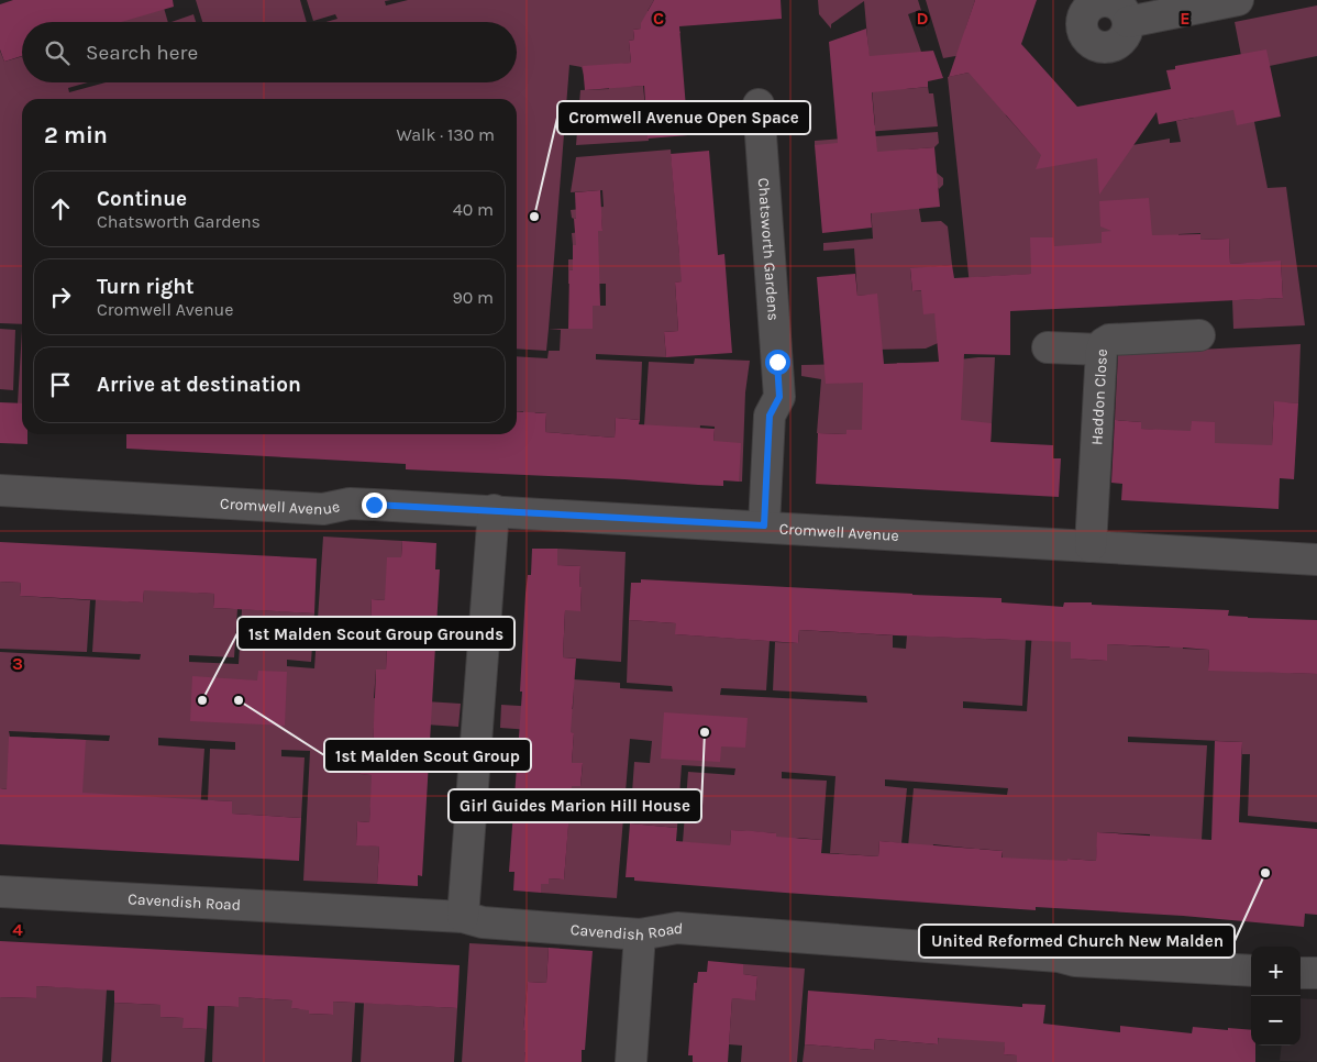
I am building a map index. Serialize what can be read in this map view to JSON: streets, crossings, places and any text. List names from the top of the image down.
{
  "streets": {
    "street": [
      "Chatsworth Gardens",
      "Haddon Close",
      "Cromwell Avenue",
      "Cavendish Road"
    ]
  },
  "crossings": [
    ["Chatsworth Gardens", "Cromwell Avenue"],
    ["Haddon Close", "Cromwell Avenue"]
  ],
  "places": [
    "Cromwell Avenue Open Space",
    "1st Malden Scout Group Grounds",
    "1st Malden Scout Group",
    "Girl Guides Marion Hill House",
    "United Reformed Church New Malden"
  ],
  "page": {
    "search": "Search here",
    "heading": ["2 min", "Walk · 130 m"],
    "list": [
      ["Continue", "Chatsworth Gardens", "40 m"],
      ["Turn right", "Cromwell Avenue", "90 m"],
      "Arrive at destination"
    ],
    "map_buttons": ["+", "−"]
  },
  "grid": {
    "columns": ["C", "D", "E"],
    "rows": ["3", "4"]
  }
}
